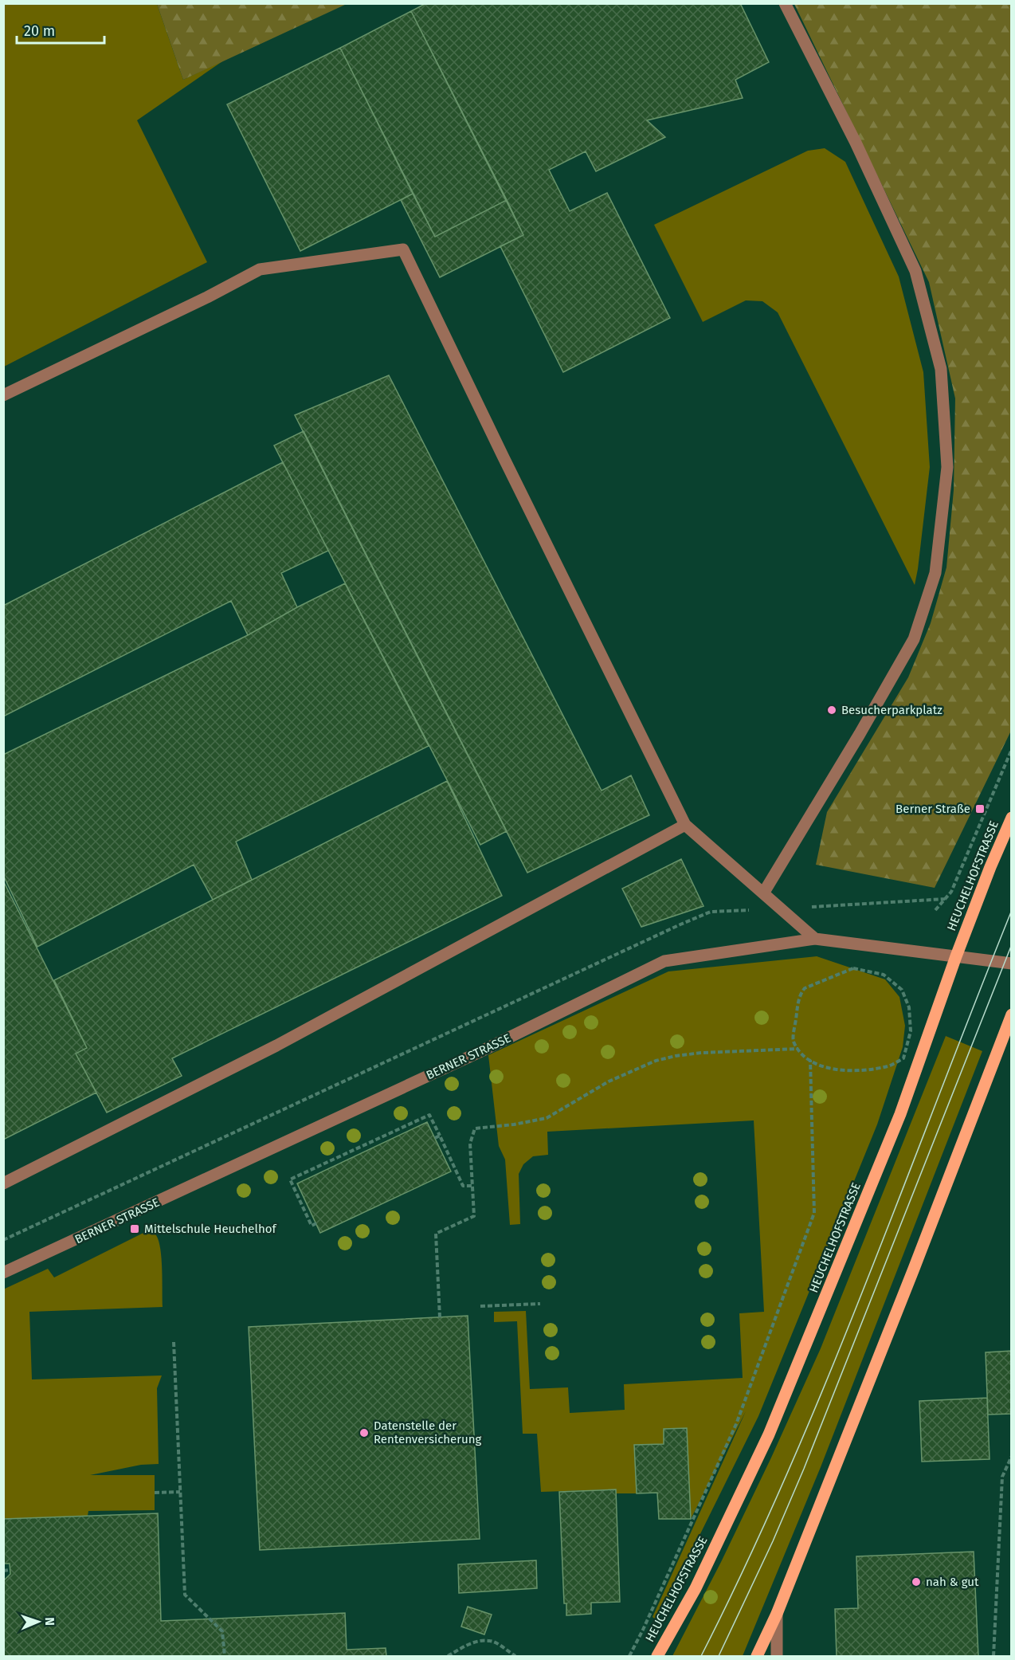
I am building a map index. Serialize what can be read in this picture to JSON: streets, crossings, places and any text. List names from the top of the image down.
{
  "streets": {
    "main road": ["HEUCHELHOFSTRASSE"],
    "street": ["BERNER STRASSE"]
  },
  "crossings": [
    ["HEUCHELHOFSTRASSE", "BERNER STRASSE"]
  ],
  "places": {
    "other": ["Besucherparkplatz", "Datenstelle der Rentenversicherung", "nah & gut"],
    "transit": ["Berner Straße", "Mittelschule Heuchelhof"]
  },
  "scale_bar": "20 m",
  "north": "right"
}
